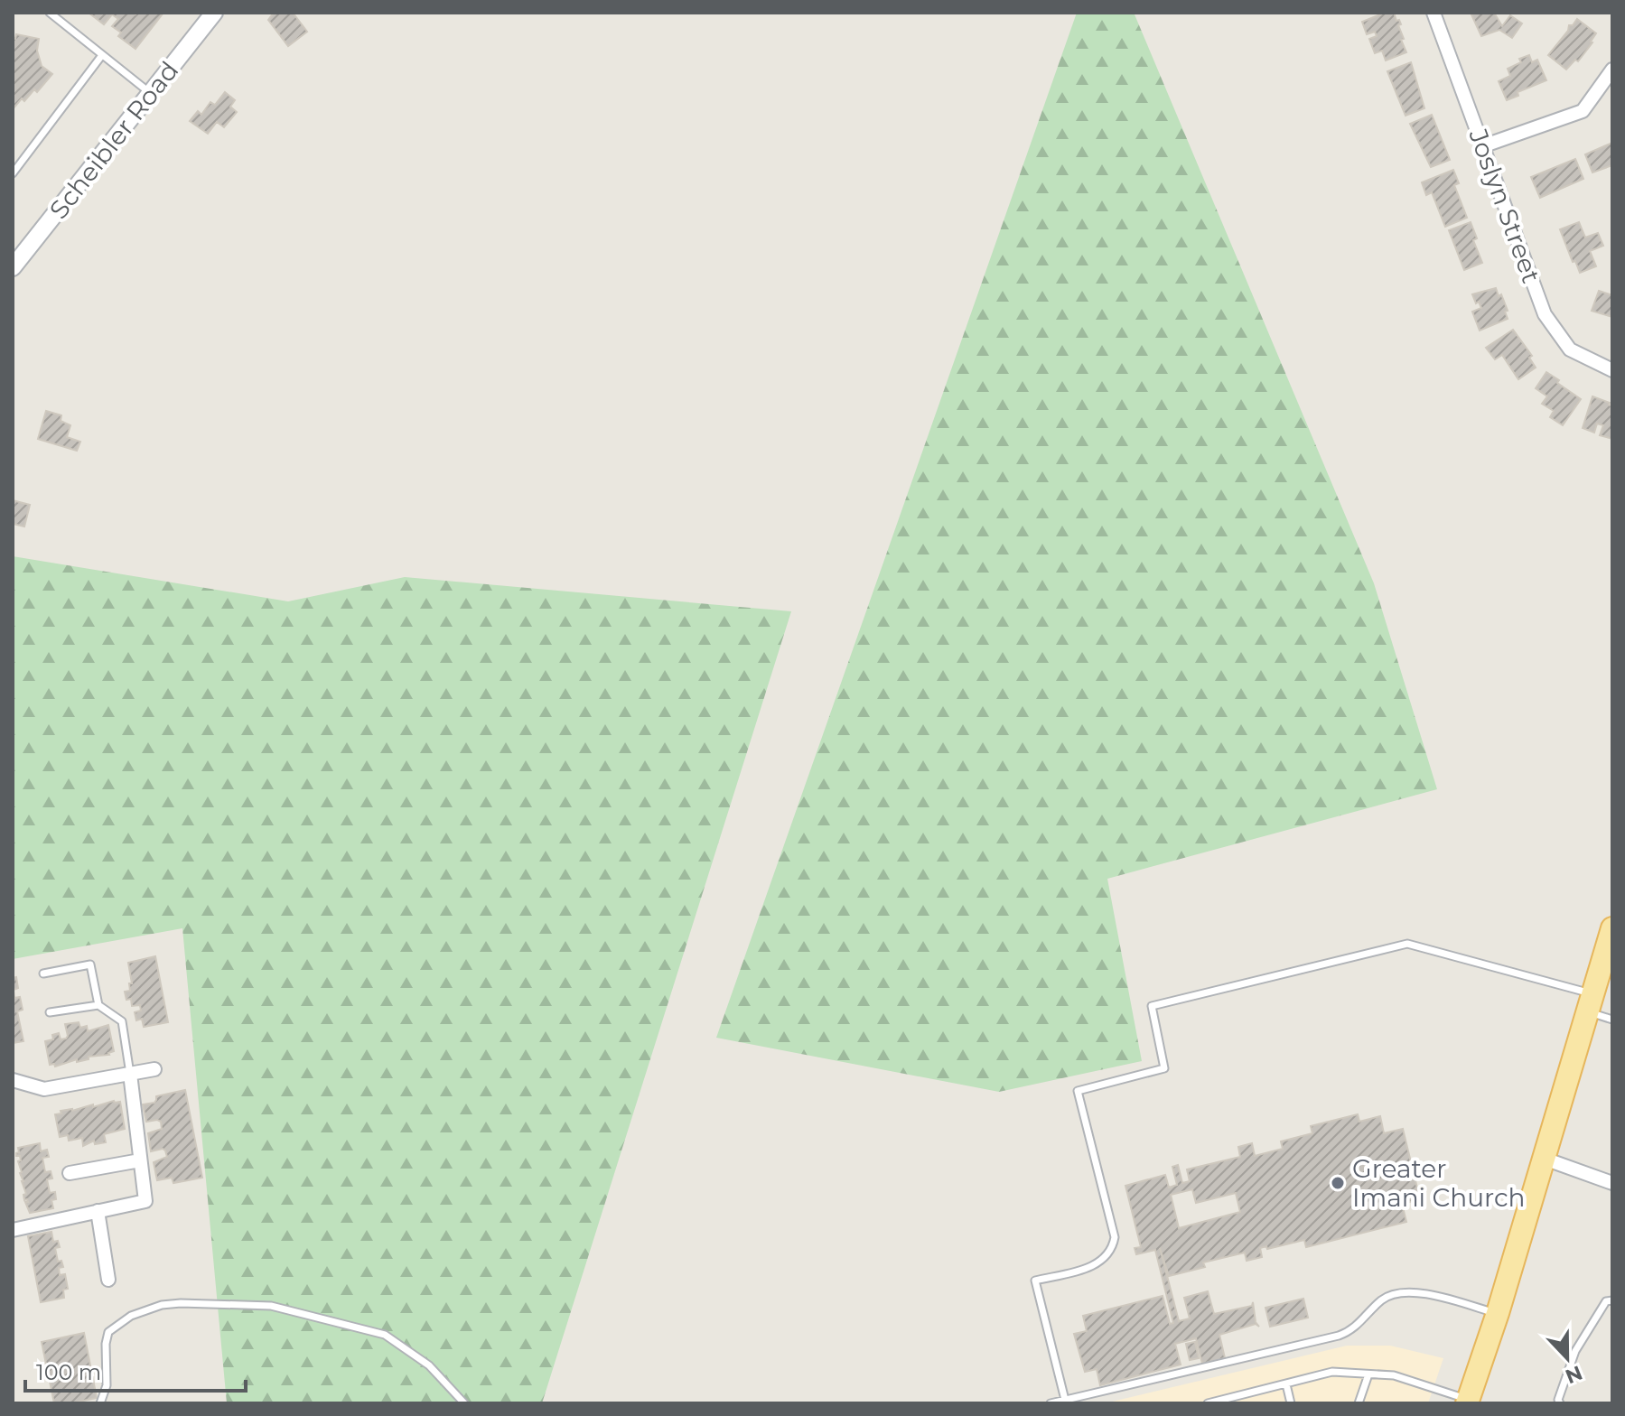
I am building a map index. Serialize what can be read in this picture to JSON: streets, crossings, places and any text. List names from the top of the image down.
{
  "streets": {
    "street": ["Scheibler Road", "Joslyn Street"]
  },
  "places": ["Greater Imani Church"],
  "scale_bar": "100 m",
  "north": "bottom"
}
